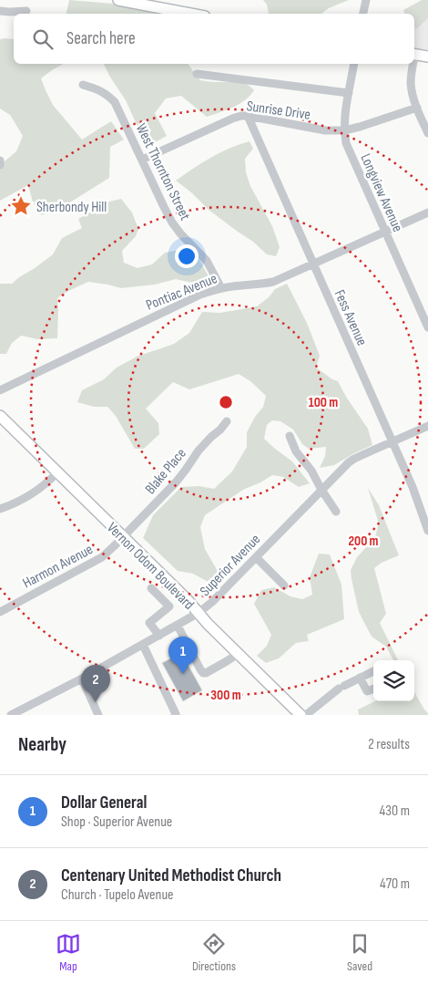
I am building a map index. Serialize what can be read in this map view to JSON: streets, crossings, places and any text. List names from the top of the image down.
{
  "streets": {
    "main road": ["Vernon Odom Boulevard"],
    "street": [
      "Sunrise Drive",
      "West Thornton Street",
      "Longview Avenue",
      "Pontiac Avenue",
      "Fess Avenue",
      "Blake Place",
      "Superior Avenue",
      "Harmon Avenue"
    ]
  },
  "crossings": [
    ["Sunrise Drive", "West Thornton Street"],
    ["Sunrise Drive", "Longview Avenue"],
    ["Sunrise Drive", "Fess Avenue"],
    ["West Thornton Street", "Pontiac Avenue"],
    ["Longview Avenue", "Pontiac Avenue"],
    ["Pontiac Avenue", "Fess Avenue"],
    ["Fess Avenue", "Superior Avenue"],
    ["Blake Place", "Harmon Avenue"],
    ["Blake Place", "Vernon Odom Boulevard"],
    ["Superior Avenue", "Vernon Odom Boulevard"],
    ["Harmon Avenue", "Vernon Odom Boulevard"]
  ],
  "places": {
    "place": ["Sherbondy Hill"]
  },
  "page": {
    "search": "Search here",
    "pins": ["1", "2"],
    "heading": ["Nearby", "2 results"],
    "list": [
      {
        "mark": "1",
        "name": "Dollar General",
        "note": "Shop · Superior Avenue",
        "value": "430 m"
      },
      {
        "mark": "2",
        "name": "Centenary United Methodist Church",
        "note": "Church · Tupelo Avenue",
        "value": "470 m"
      }
    ],
    "nav": ["Map", "Directions", "Saved"]
  },
  "rings": ["100 m", "200 m", "300 m"]
}
